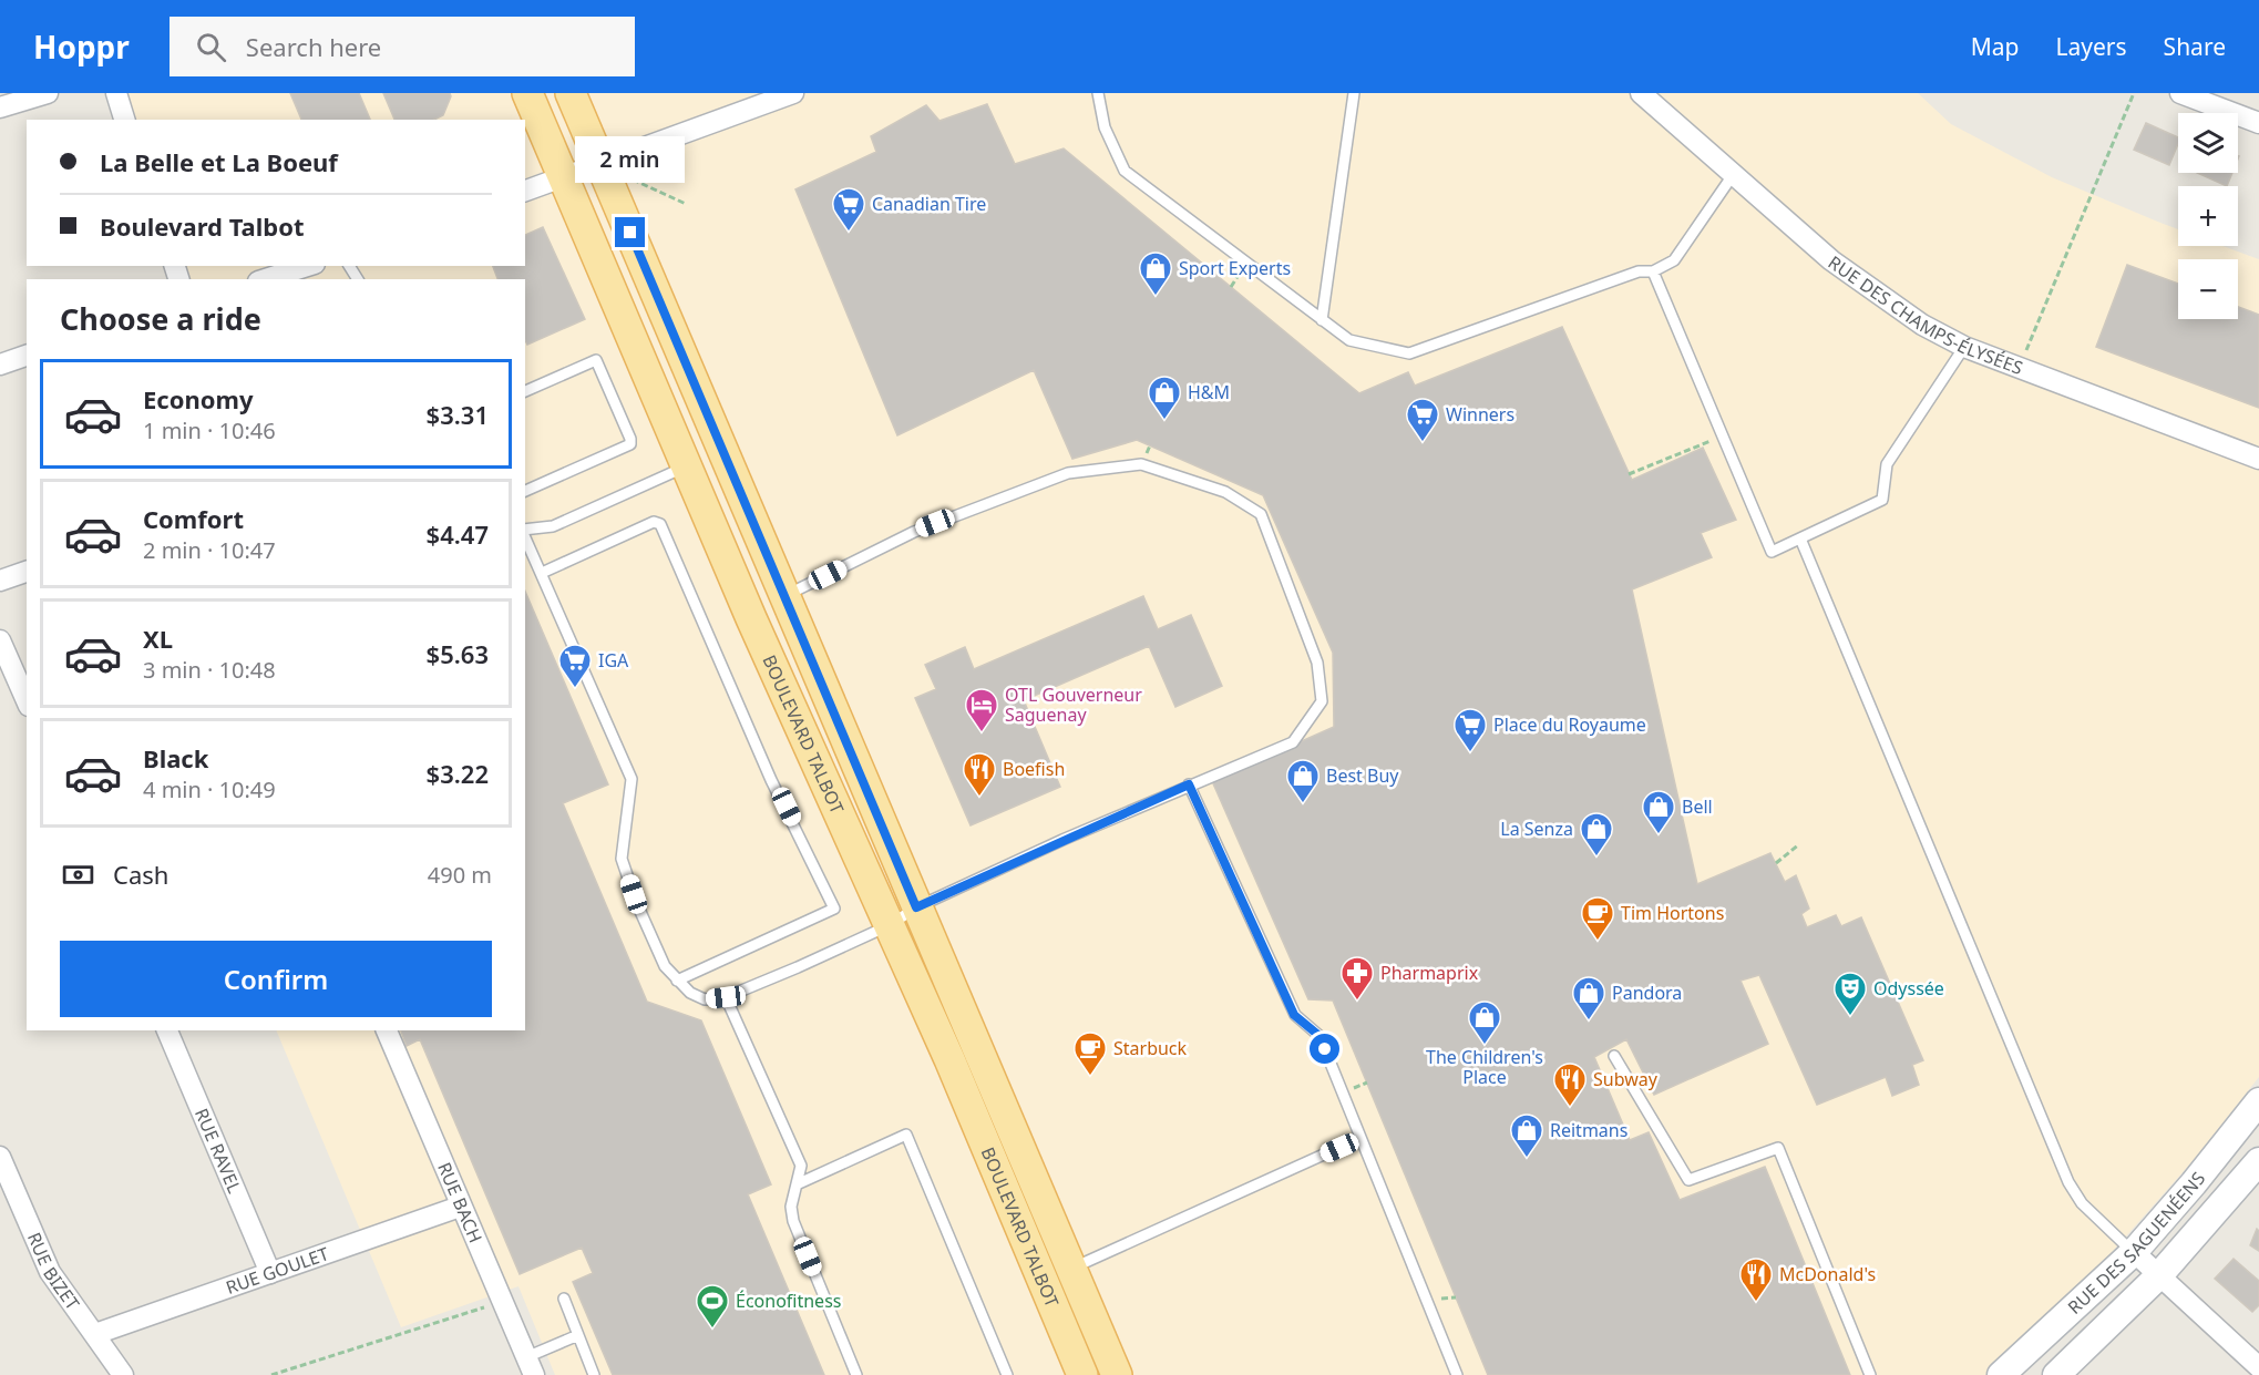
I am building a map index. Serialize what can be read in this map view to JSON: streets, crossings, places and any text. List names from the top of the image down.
{
  "streets": {
    "main road": ["BOULEVARD TALBOT"],
    "street": [
      "RUE DES CHAMPS-ÉLYSÉES",
      "RUE RAVEL",
      "RUE BACH",
      "RUE DES SAGUENÉENS",
      "RUE BIZET",
      "RUE GOULET"
    ]
  },
  "crossings": [
    ["RUE RAVEL", "RUE GOULET"],
    ["RUE BACH", "RUE GOULET"],
    ["RUE BIZET", "RUE GOULET"]
  ],
  "places": {
    "supermarket": [
      "Canadian Tire",
      "Winners",
      "IGA",
      "Place du Royaume"
    ],
    "shop": [
      "Sport Experts",
      "H&M",
      "Best Buy",
      "Bell",
      "La Senza",
      "Pandora",
      "The Children's Place",
      "Reitmans"
    ],
    "hotel": ["OTL Gouverneur Saguenay"],
    "restaurant": ["Boefish", "Subway", "McDonald's"],
    "cafe": ["Tim Hortons", "Starbuck"],
    "pharmacy": ["Pharmaprix"],
    "theatre": ["Odyssée"],
    "sports": ["Éconofitness"]
  },
  "page": {
    "header": "Hoppr",
    "search": "Search here",
    "nav": ["Map", "Layers", "Share"],
    "map_buttons": ["+", "−"],
    "banner": ["La Belle et La Boeuf", "Boulevard Talbot"],
    "bubble": "2 min",
    "heading": "Choose a ride",
    "list": [
      {
        "name": "Economy",
        "note": "1 min · 10:46",
        "value": "$3.31"
      },
      {
        "name": "Comfort",
        "note": "2 min · 10:47",
        "value": "$4.47"
      },
      {
        "name": "XL",
        "note": "3 min · 10:48",
        "value": "$5.63"
      },
      {
        "name": "Black",
        "note": "4 min · 10:49",
        "value": "$3.22"
      }
    ],
    "pay": ["Cash", "490 m"],
    "buttons": "Confirm"
  }
}
